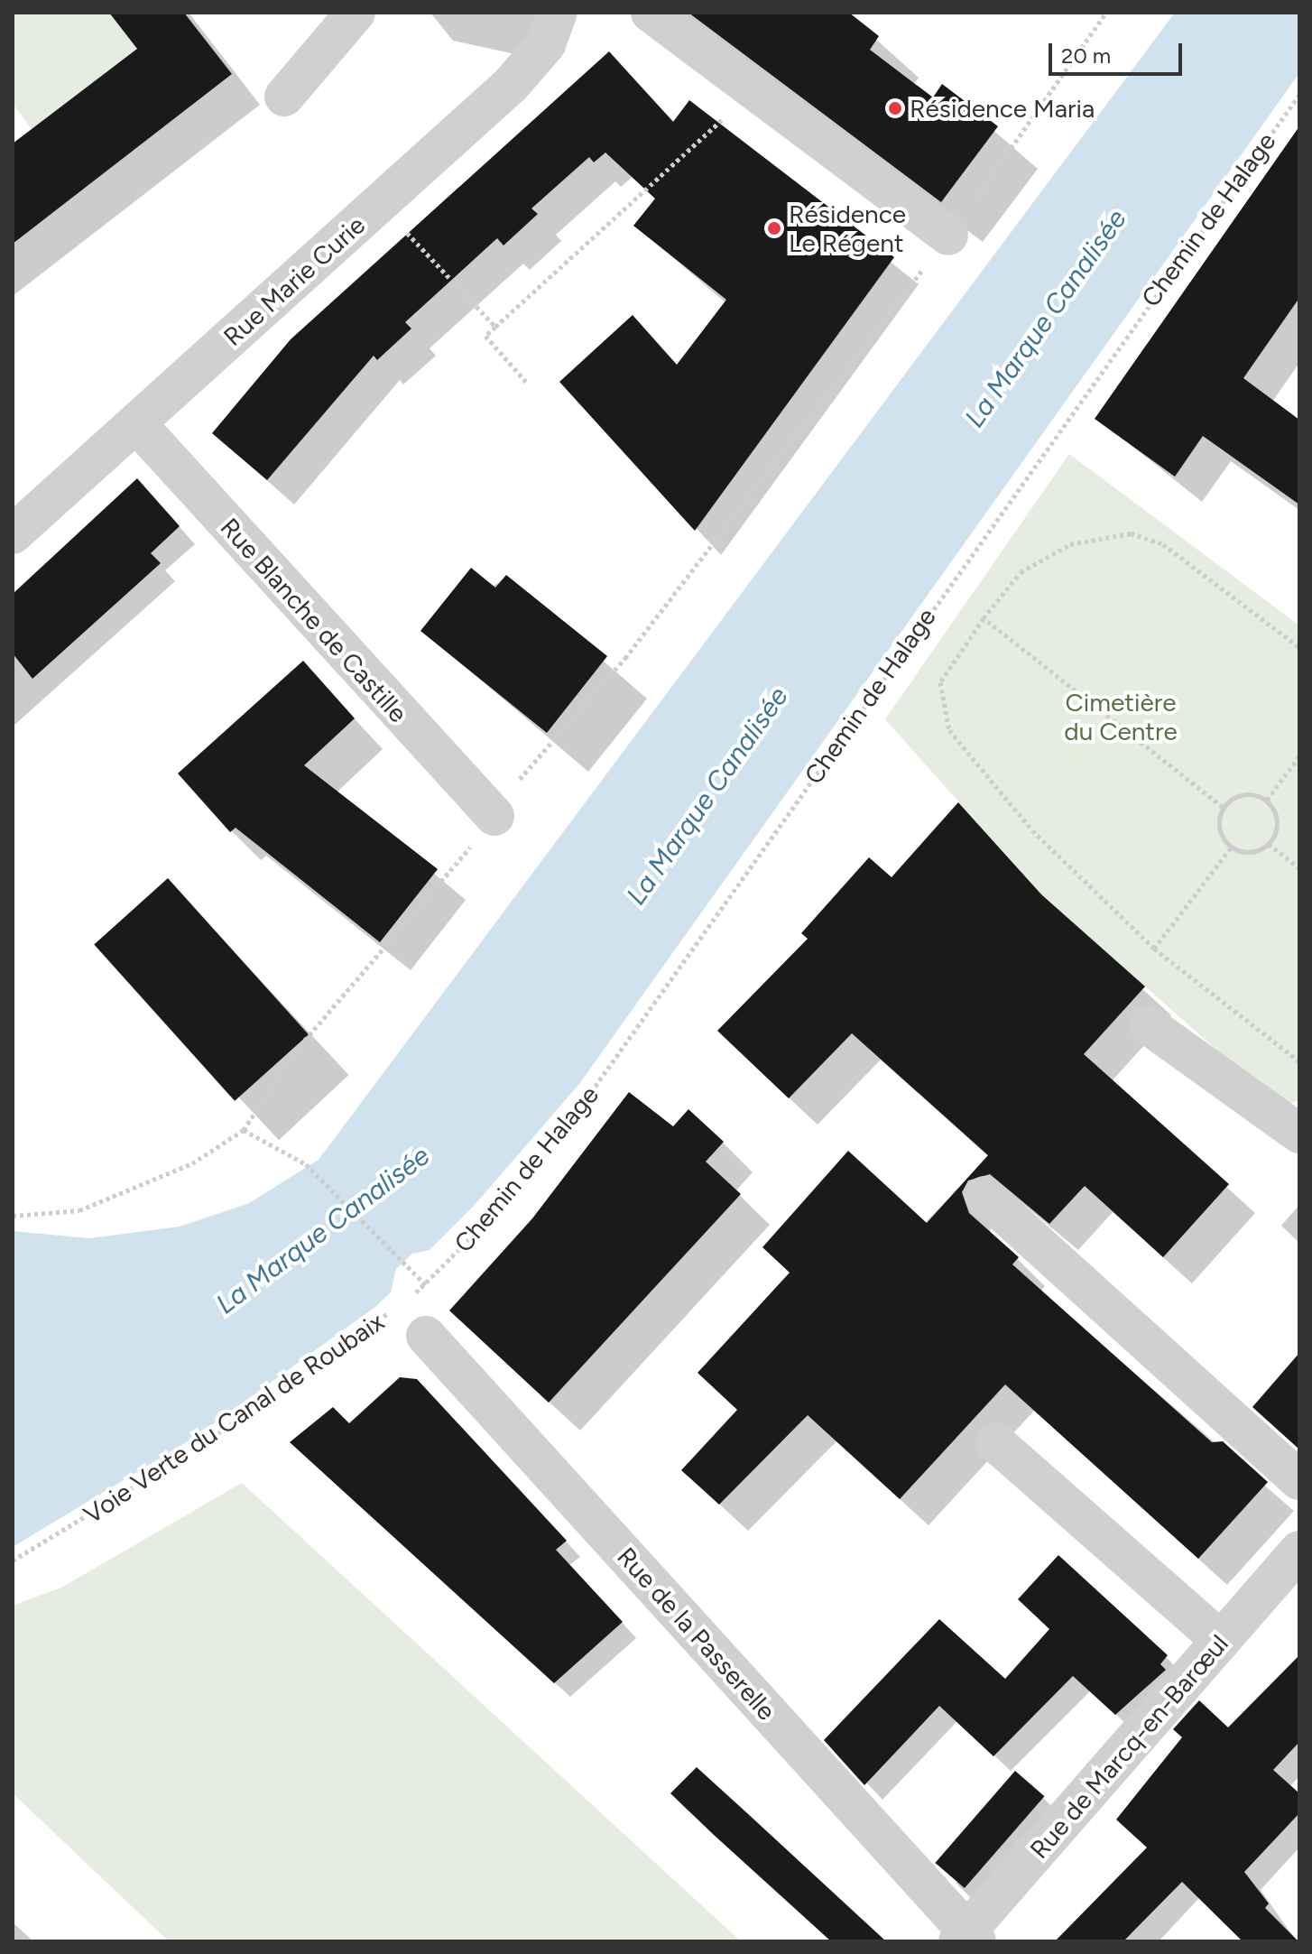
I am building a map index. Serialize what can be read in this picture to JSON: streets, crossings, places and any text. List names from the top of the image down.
{
  "streets": {
    "street": [
      "Rue Marie Curie",
      "Rue Blanche de Castille",
      "Rue de la Passerelle",
      "Rue de Marcq-en-Barœul"
    ],
    "path": ["Chemin de Halage", "Voie Verte du Canal de Roubaix"]
  },
  "crossings": [
    ["Chemin de Halage", "Voie Verte du Canal de Roubaix"],
    ["Rue Marie Curie", "Rue Blanche de Castille"],
    ["Rue de la Passerelle", "Rue de Marcq-en-Barœul"]
  ],
  "water": ["La Marque Canalisée"],
  "parks": ["Cimetière du Centre"],
  "places": ["Résidence Maria", "Résidence Le Régent"],
  "scale_bar": "20 m"
}
